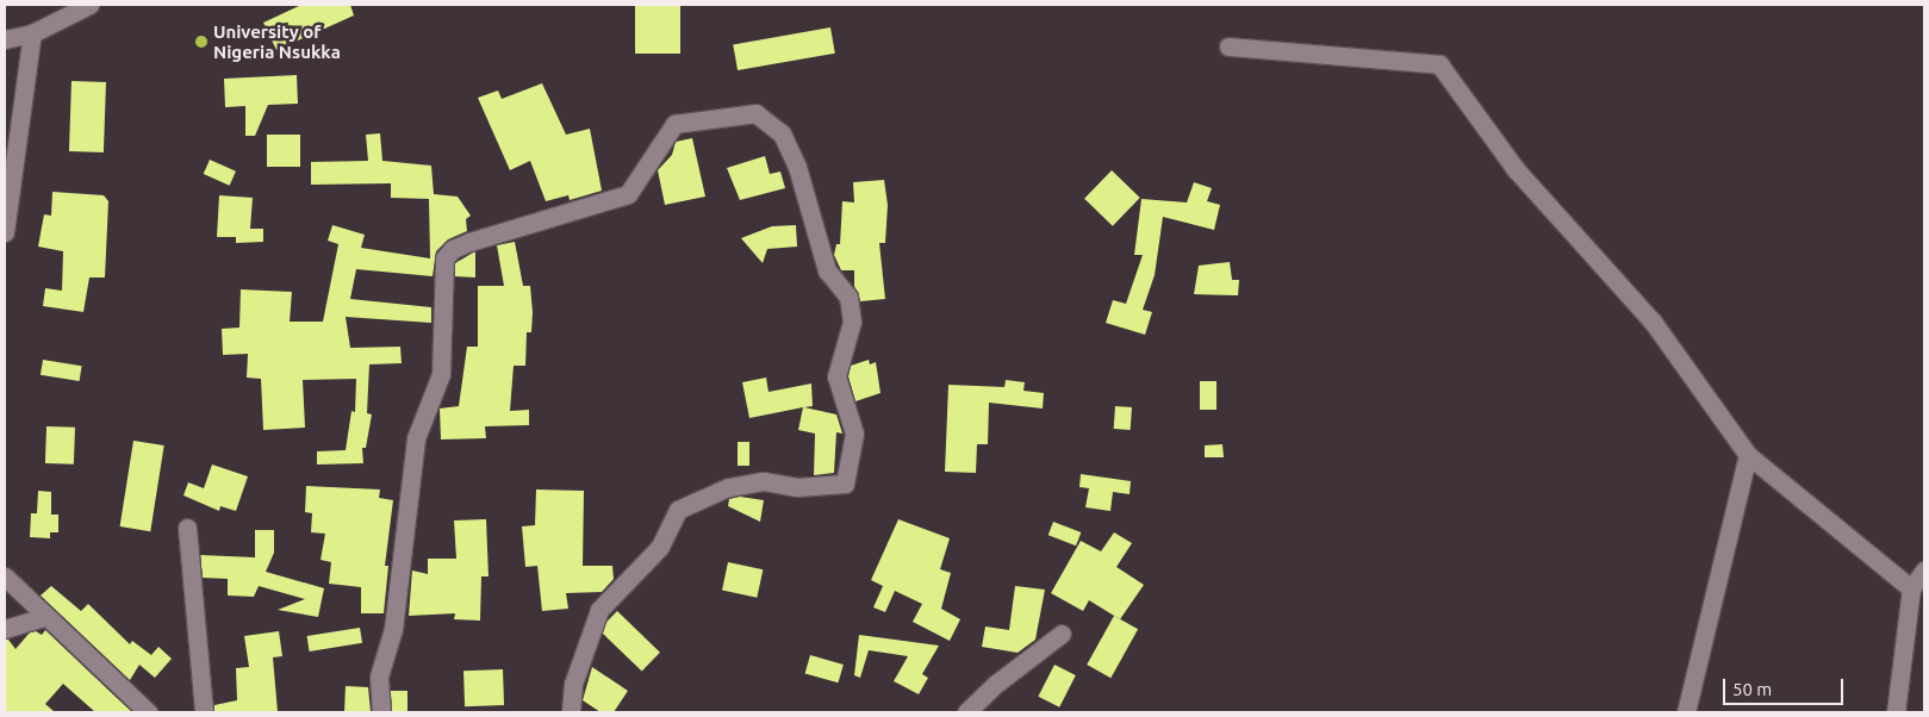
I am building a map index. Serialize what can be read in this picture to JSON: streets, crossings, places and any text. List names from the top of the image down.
{
  "places": ["University of Nigeria Nsukka"],
  "scale_bar": "50 m"
}
